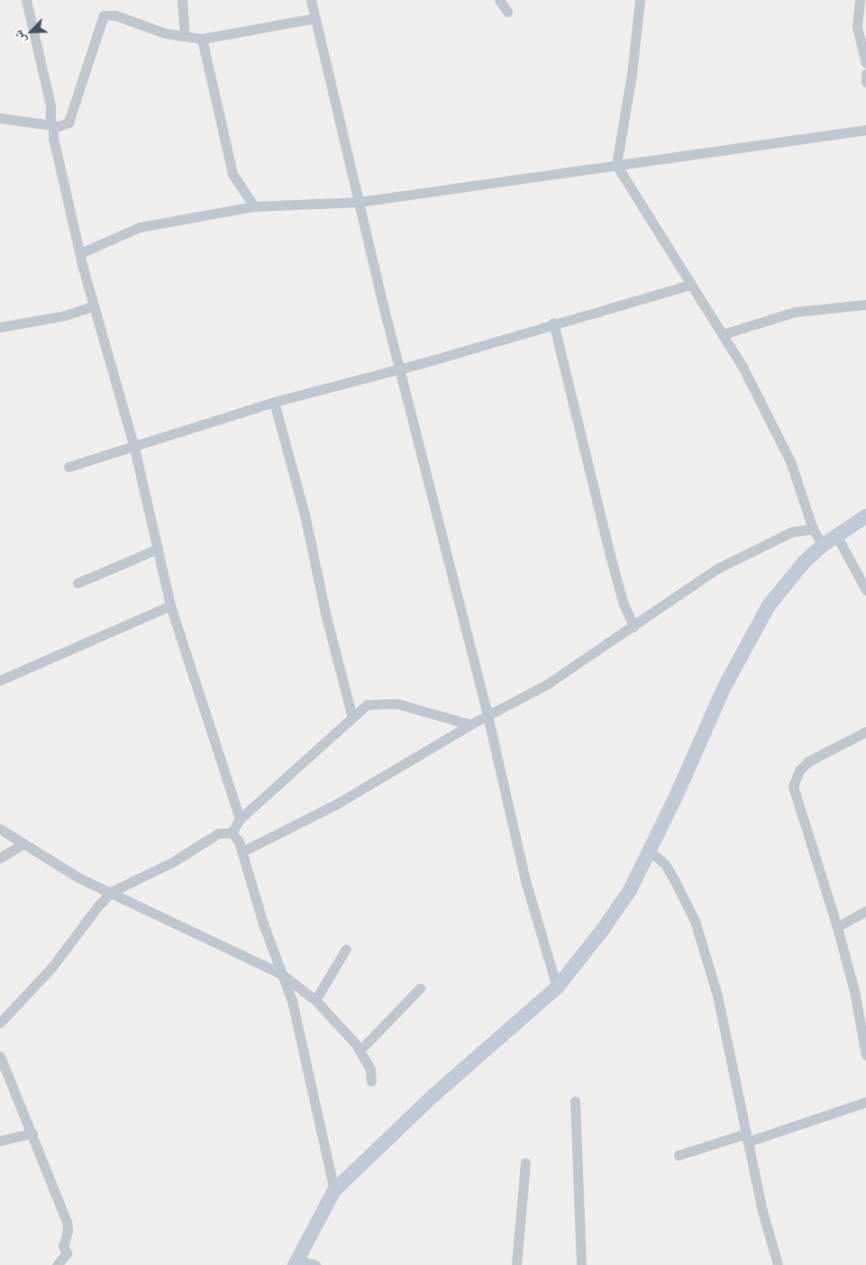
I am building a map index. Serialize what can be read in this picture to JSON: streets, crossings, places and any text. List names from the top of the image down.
{
  "north": "bottom left"
}
